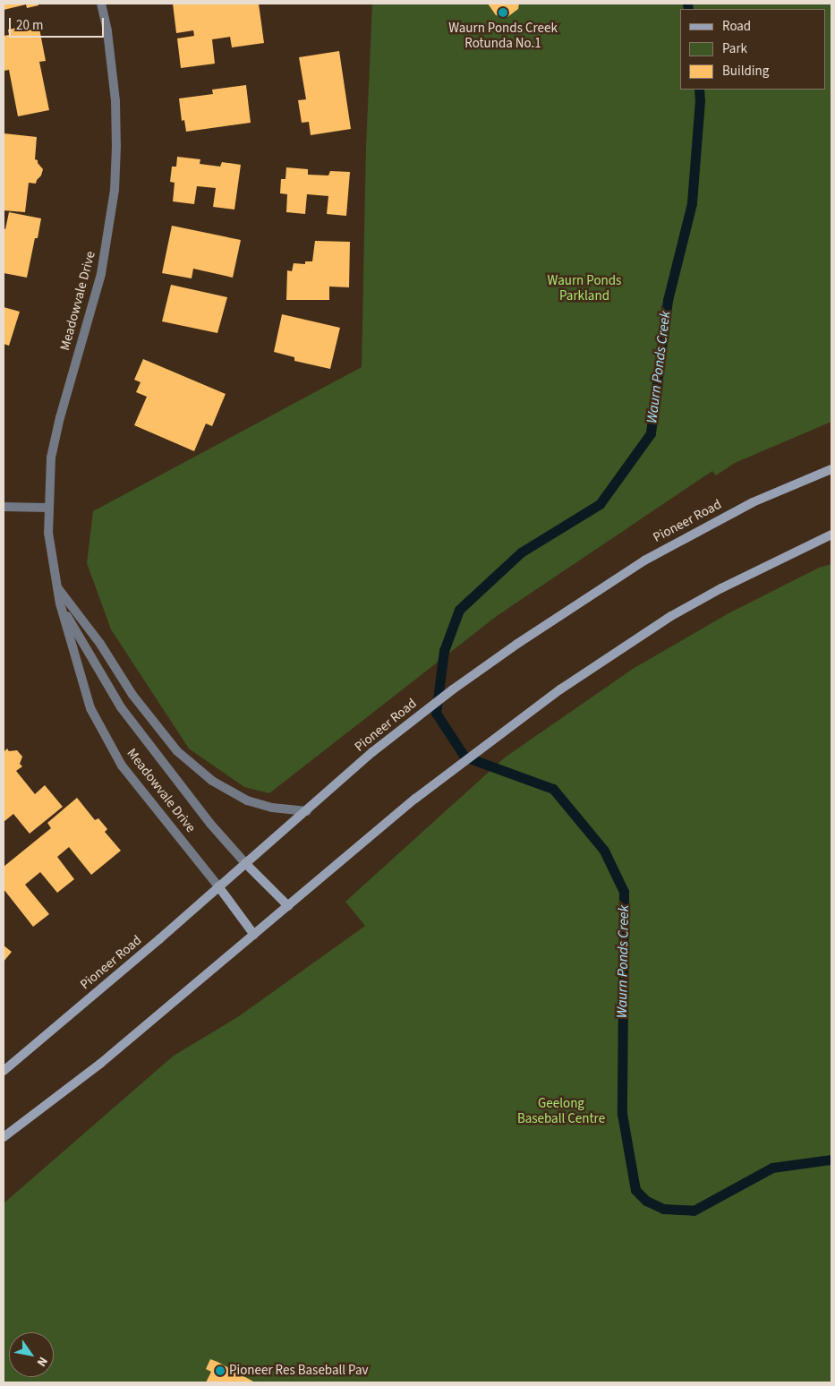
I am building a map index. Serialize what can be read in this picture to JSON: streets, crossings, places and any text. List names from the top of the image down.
{
  "streets": {
    "main road": ["Pioneer Road"],
    "street": ["Meadowvale Drive"]
  },
  "crossings": [
    ["Meadowvale Drive", "Pioneer Road"]
  ],
  "water": ["Waurn Ponds Creek"],
  "parks": ["Waurn Ponds Parkland", "Geelong Baseball Centre"],
  "places": ["Waurn Ponds Creek Rotunda No.1", "Pioneer Res Baseball Pav"],
  "legend": ["Road", "Park", "Building"],
  "scale_bar": "20 m",
  "north": "bottom right"
}
